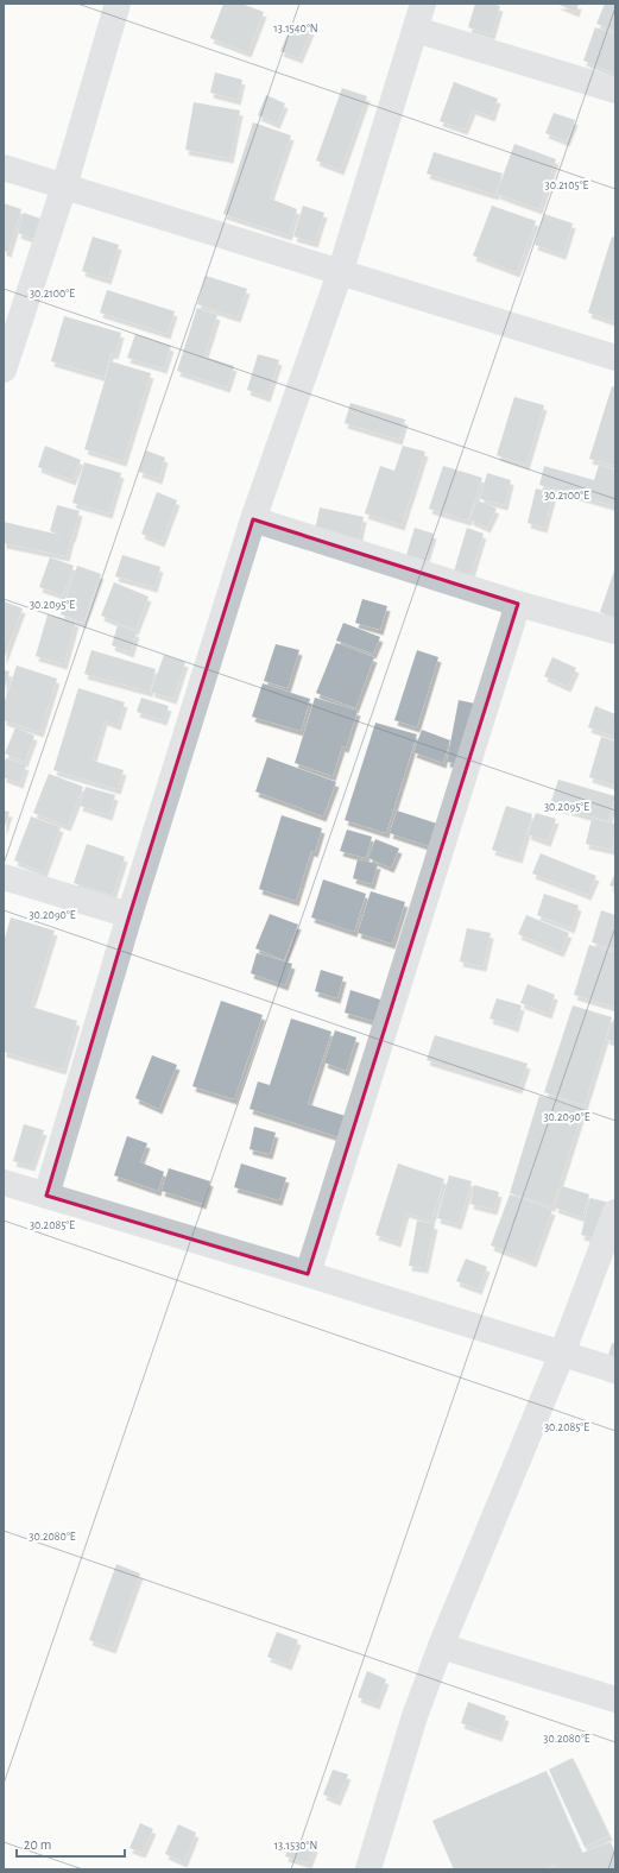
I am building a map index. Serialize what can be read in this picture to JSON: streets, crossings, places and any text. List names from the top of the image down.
{
  "scale_bar": "20 m",
  "coordinates": [
    "13.1540°N",
    "30.2105°E",
    "30.2100°E",
    "30.2095°E",
    "30.2090°E",
    "30.2085°E",
    "30.2080°E",
    "13.1530°N"
  ]
}
